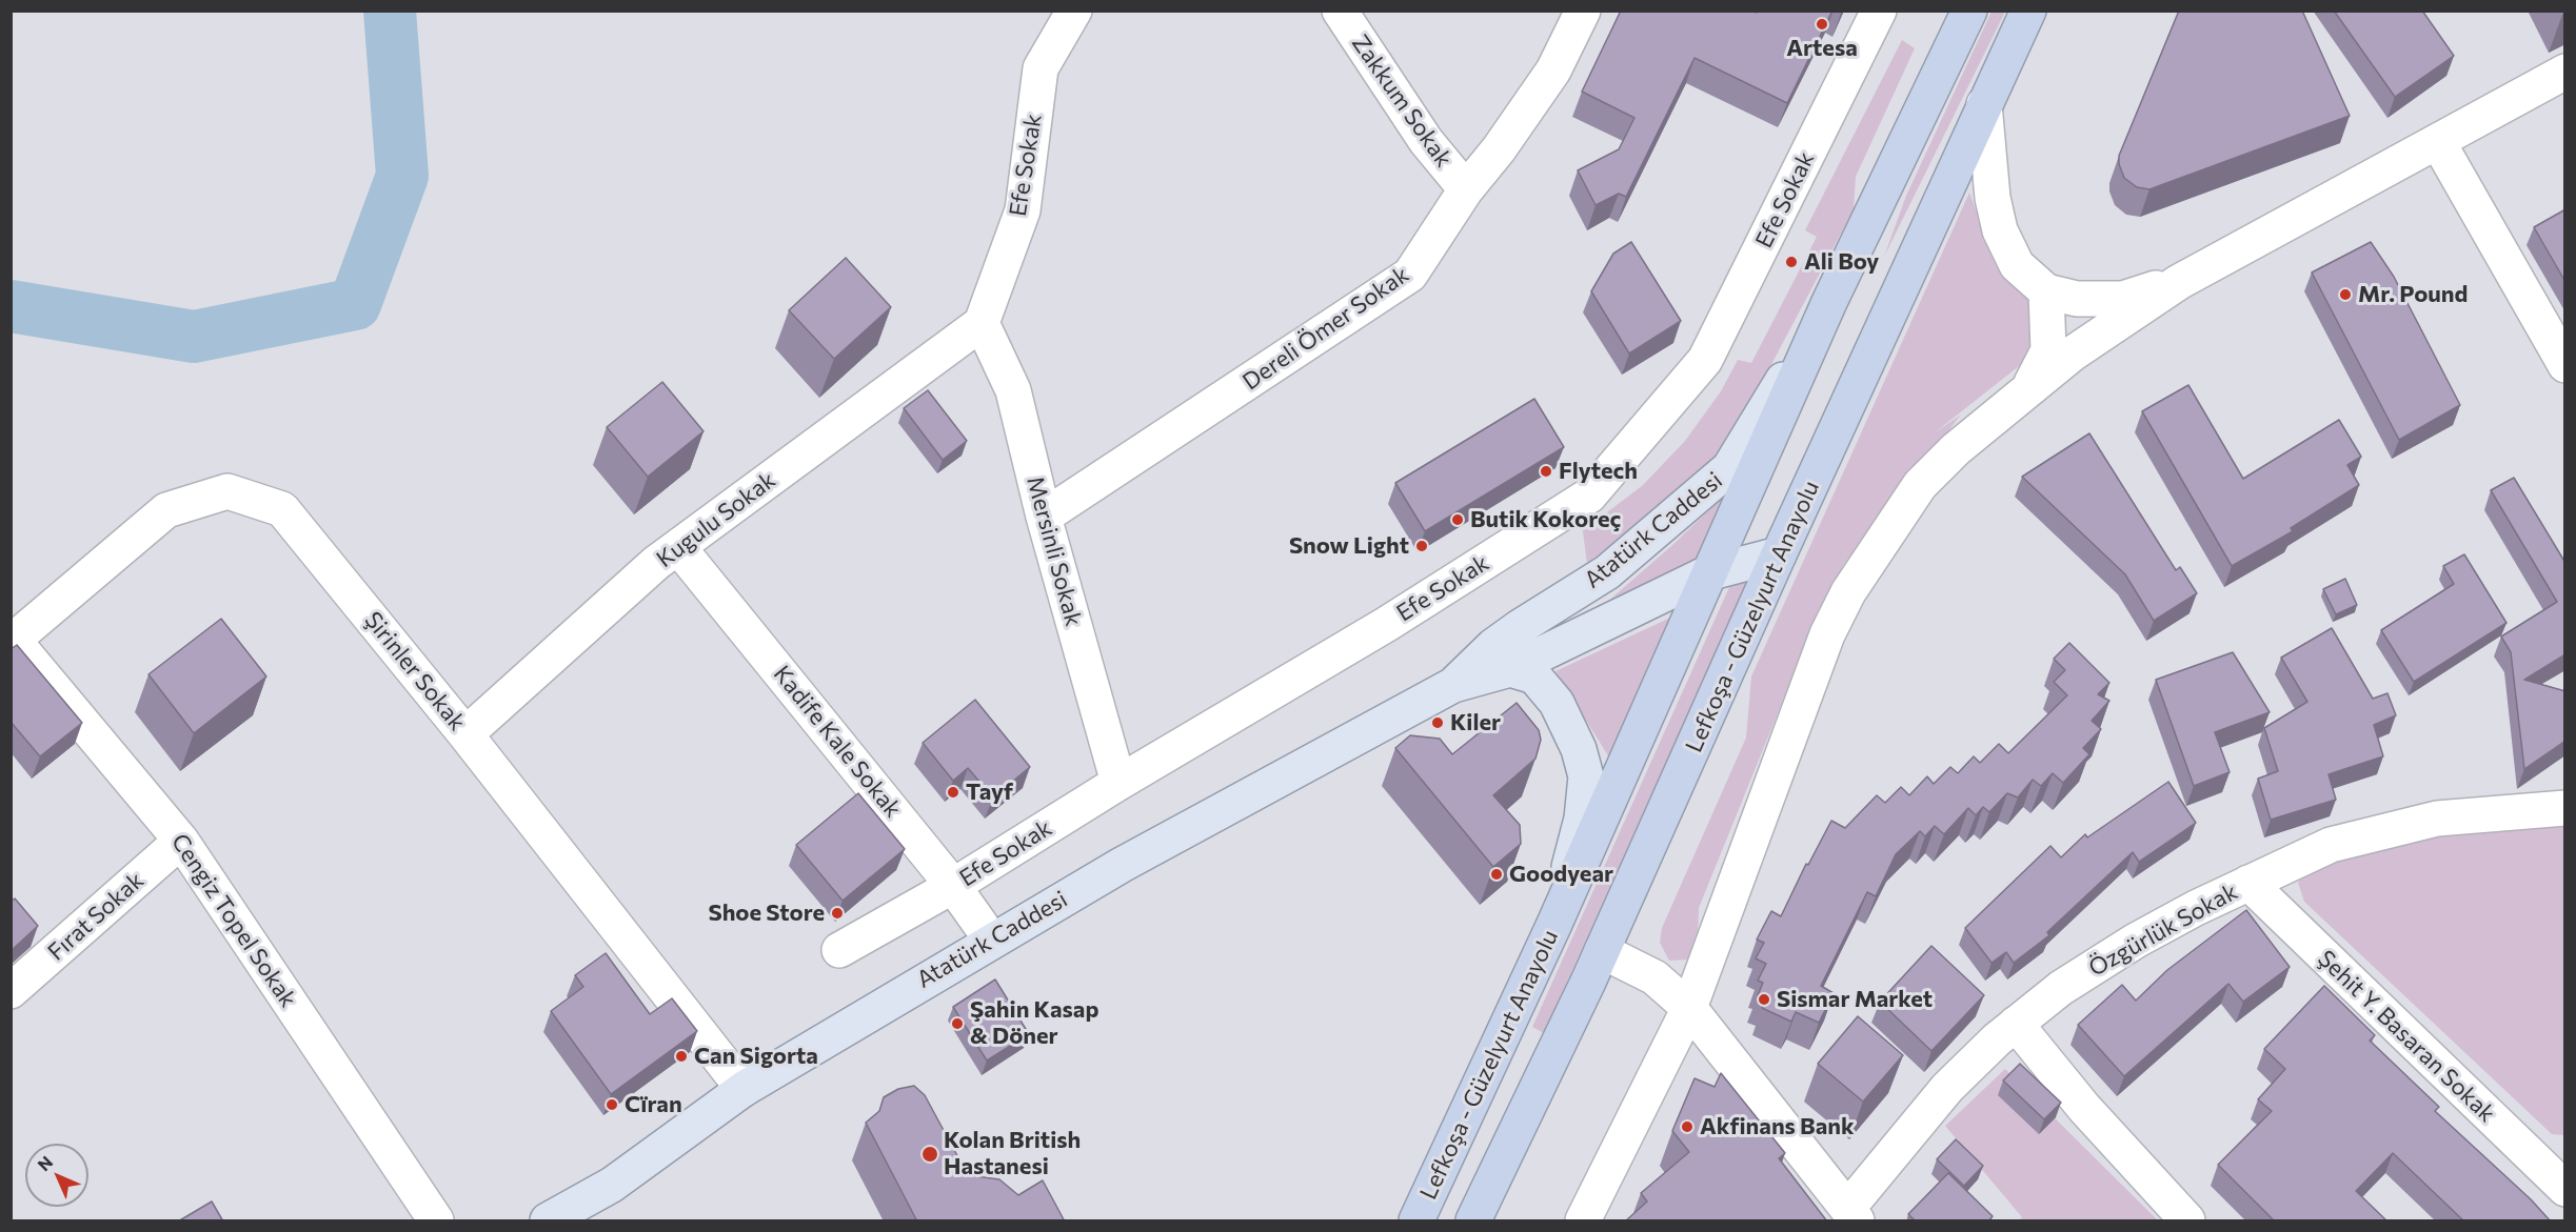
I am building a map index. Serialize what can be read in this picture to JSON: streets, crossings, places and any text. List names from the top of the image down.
{
  "streets": {
    "highway": ["Lefkoşa - Güzelyurt Anayolu"],
    "main road": ["Atatürk Caddesi"],
    "street": [
      "Zakkum Sokak",
      "Efe Sokak",
      "Dereli Ömer Sokak",
      "Kugulu Sokak",
      "Mersinli Sokak",
      "Şirinler Sokak",
      "Kadife Kale Sokak",
      "Fırat Sokak",
      "Cengiz Topel Sokak",
      "Özgürlük Sokak",
      "Şehit Y. Basaran Sokak"
    ]
  },
  "crossings": [
    ["Zakkum Sokak", "Dereli Ömer Sokak"],
    ["Efe Sokak", "Kugulu Sokak"],
    ["Efe Sokak", "Mersinli Sokak"],
    ["Efe Sokak", "Kadife Kale Sokak"],
    ["Dereli Ömer Sokak", "Mersinli Sokak"],
    ["Kugulu Sokak", "Mersinli Sokak"],
    ["Kugulu Sokak", "Şirinler Sokak"],
    ["Kugulu Sokak", "Kadife Kale Sokak"],
    ["Atatürk Caddesi", "Lefkoşa - Güzelyurt Anayolu"],
    ["Atatürk Caddesi", "Şirinler Sokak"],
    ["Atatürk Caddesi", "Kadife Kale Sokak"],
    ["Şirinler Sokak", "Cengiz Topel Sokak"],
    ["Fırat Sokak", "Cengiz Topel Sokak"],
    ["Özgürlük Sokak", "Şehit Y. Basaran Sokak"]
  ],
  "places": [
    "Artesa",
    "Ali Boy",
    "Mr. Pound",
    "Flytech",
    "Butik Kokoreç",
    "Snow Light",
    "Kiler",
    "Tayf",
    "Goodyear",
    "Shoe Store",
    "Sismar Market",
    "Şahin Kasap & Döner",
    "Can Sigorta",
    "Cïran",
    "Akfinans Bank",
    "Kolan British Hastanesi"
  ],
  "north": "top left"
}
